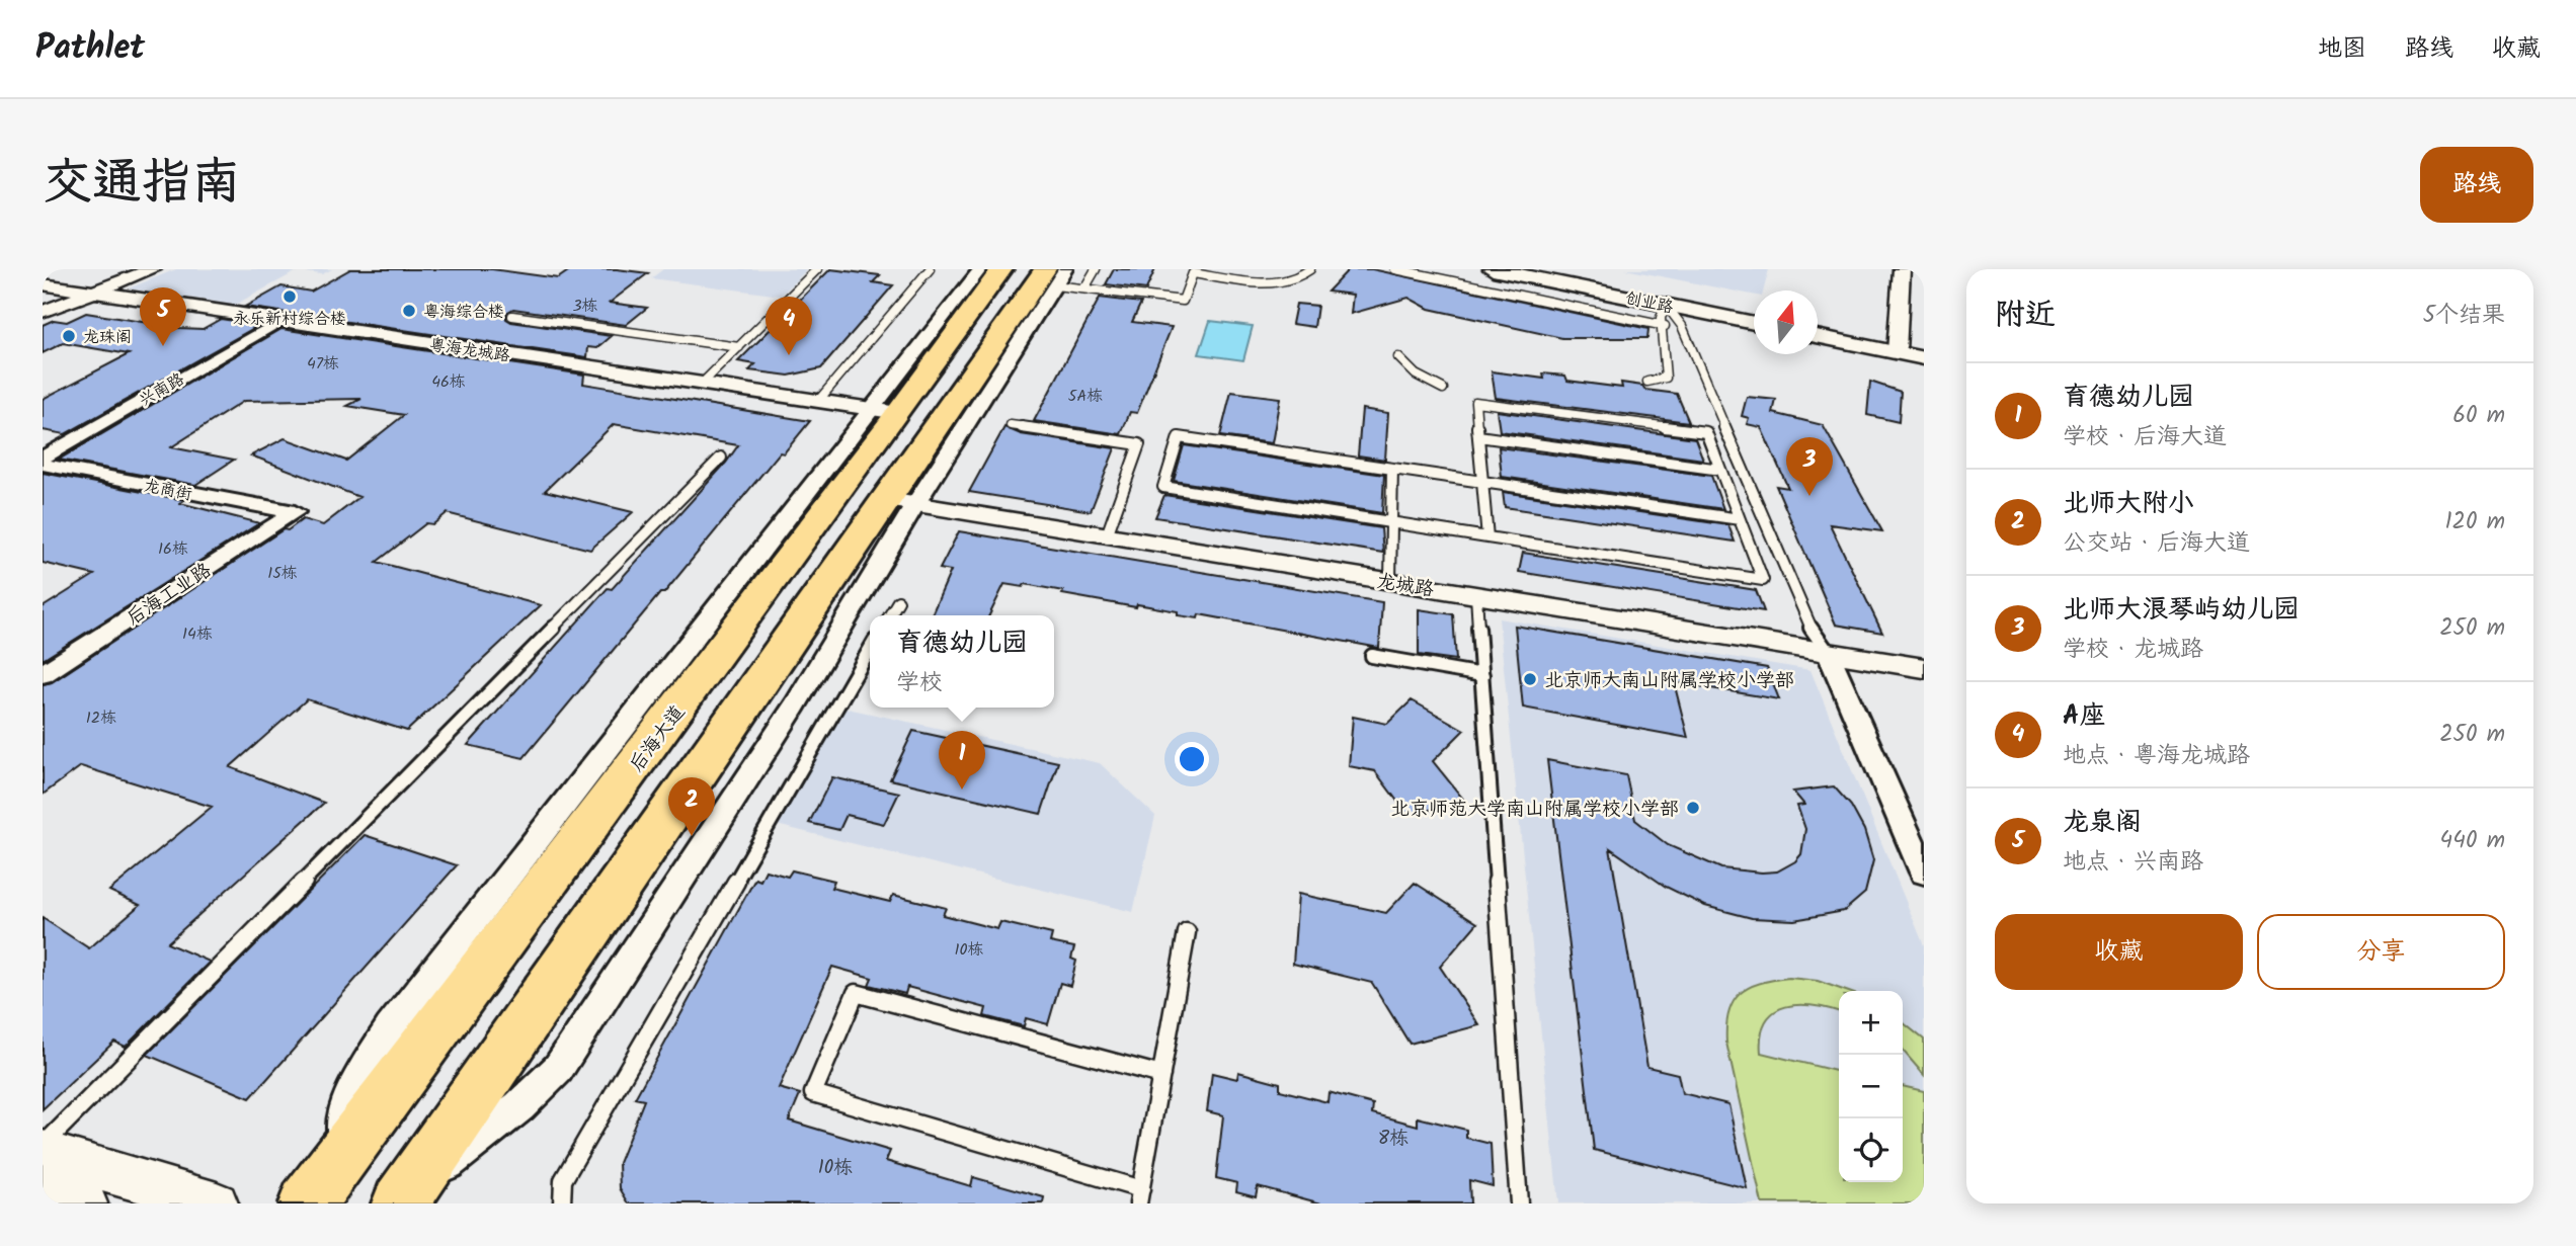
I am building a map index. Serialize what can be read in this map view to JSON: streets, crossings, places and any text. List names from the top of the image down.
{
  "streets": {
    "main road": ["创业路", "后海大道"],
    "street": [
      "粤海龙城路",
      "兴南路",
      "龙商街",
      "龙城路",
      "后海工业路"
    ]
  },
  "crossings": [
    ["粤海龙城路", "兴南路"],
    ["粤海龙城路", "后海大道"],
    ["龙商街", "后海工业路"]
  ],
  "places": [
    "永乐新村综合楼",
    "粤海综合楼",
    "龙珠阁",
    "北京师大南山附属学校小学部",
    "北京师范大学南山附属学校小学部"
  ],
  "house_numbers": [
    "3栋",
    "47栋",
    "46栋",
    "5A栋",
    "16栋",
    "15栋",
    "14栋",
    "12栋",
    "10栋",
    "8栋",
    "10栋"
  ],
  "north": "top",
  "page": {
    "header": "Pathlet",
    "nav": ["地图", "路线", "收藏"],
    "title": "交通指南",
    "buttons": [
      "路线",
      ["收藏", "分享"]
    ],
    "heading": ["附近", "5个结果"],
    "pins": [
      "5",
      "4",
      "3",
      "1",
      "2"
    ],
    "list": [
      {
        "mark": "1",
        "name": "育德幼儿园",
        "note": "学校 · 后海大道",
        "value": "60 m"
      },
      {
        "mark": "2",
        "name": "北师大附小",
        "note": "公交站 · 后海大道",
        "value": "120 m"
      },
      {
        "mark": "3",
        "name": "北师大浪琴屿幼儿园",
        "note": "学校 · 龙城路",
        "value": "250 m"
      },
      {
        "mark": "4",
        "name": "A座",
        "note": "地点 · 粤海龙城路",
        "value": "250 m"
      },
      {
        "mark": "5",
        "name": "龙泉阁",
        "note": "地点 · 兴南路",
        "value": "440 m"
      }
    ],
    "popup": ["育德幼儿园", "学校"],
    "map_buttons": ["+", "−"]
  }
}
